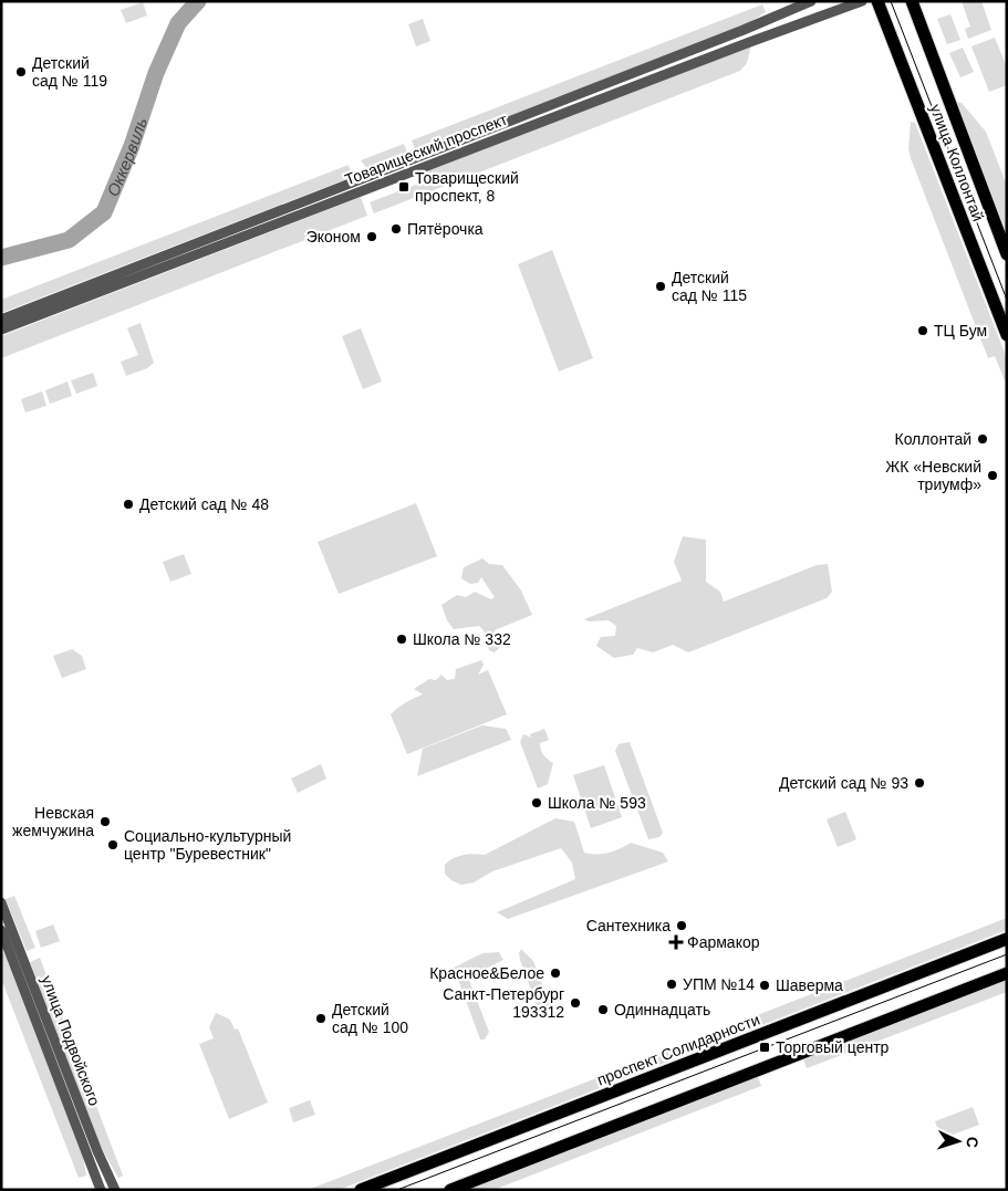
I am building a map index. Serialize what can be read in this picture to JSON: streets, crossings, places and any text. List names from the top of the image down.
{
  "streets": {
    "main road": ["улица Коллонтай", "проспект Солидарности"],
    "street": ["Товарищеский проспект", "улица Подвойского"]
  },
  "water": ["Оккервиль"],
  "places": {
    "other": [
      "Детский сад № 119",
      "Пятёрочка",
      "Эконом",
      "Детский сад № 115",
      "ТЦ Бум",
      "Коллонтай",
      "ЖК «Невский триумф»",
      "Детский сад № 48",
      "Школа № 332",
      "Детский сад № 93",
      "Школа № 593",
      "Невская жемчужина",
      "Социально-культурный центр \"Буревестник\"",
      "Сантехника",
      "Красное&Белое",
      "УПМ №14",
      "Шаверма",
      "Санкт-Петербург 193312",
      "Одиннадцать",
      "Детский сад № 100"
    ],
    "transit": ["Товарищеский проспект, 8", "Торговый центр"],
    "health": ["Фармакор"]
  },
  "north": "right"
}
